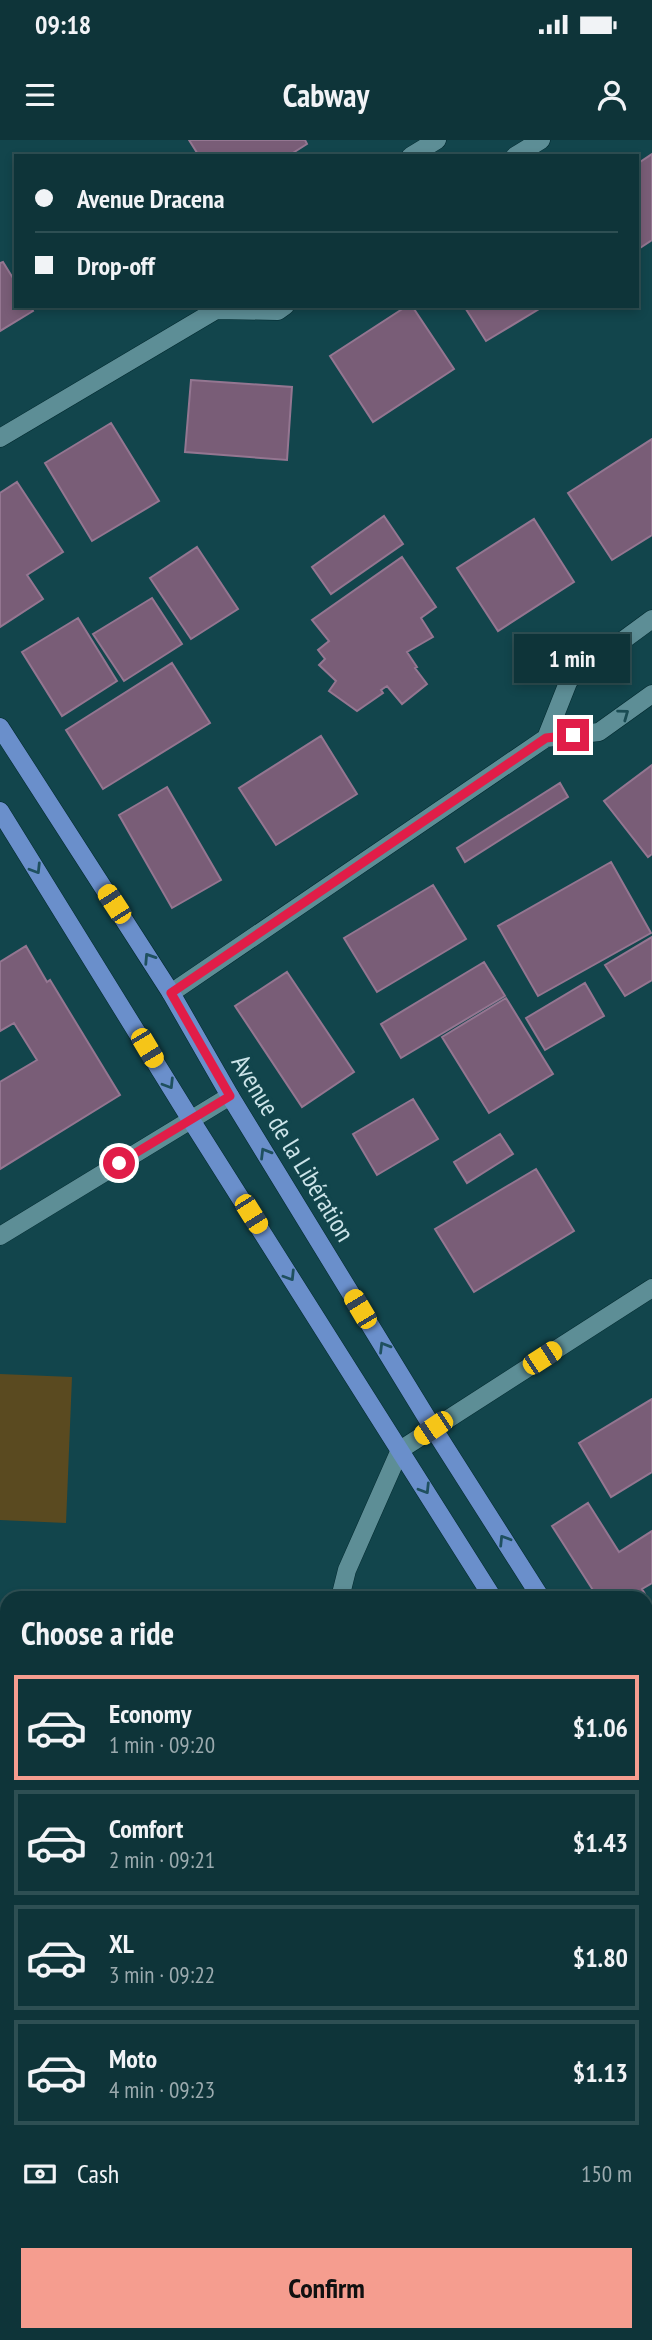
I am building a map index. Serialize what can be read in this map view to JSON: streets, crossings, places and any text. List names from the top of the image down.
{
  "streets": {
    "main road": ["Avenue de la Libération"]
  },
  "page": {
    "status": "09:18",
    "header": "Cabway",
    "banner": ["Avenue Dracena", "Drop-off"],
    "bubble": "1 min",
    "heading": "Choose a ride",
    "list": [
      {
        "name": "Economy",
        "note": "1 min · 09:20",
        "value": "$1.06"
      },
      {
        "name": "Comfort",
        "note": "2 min · 09:21",
        "value": "$1.43"
      },
      {
        "name": "XL",
        "note": "3 min · 09:22",
        "value": "$1.80"
      },
      {
        "name": "Moto",
        "note": "4 min · 09:23",
        "value": "$1.13"
      }
    ],
    "pay": ["Cash", "150 m"],
    "buttons": "Confirm"
  }
}
